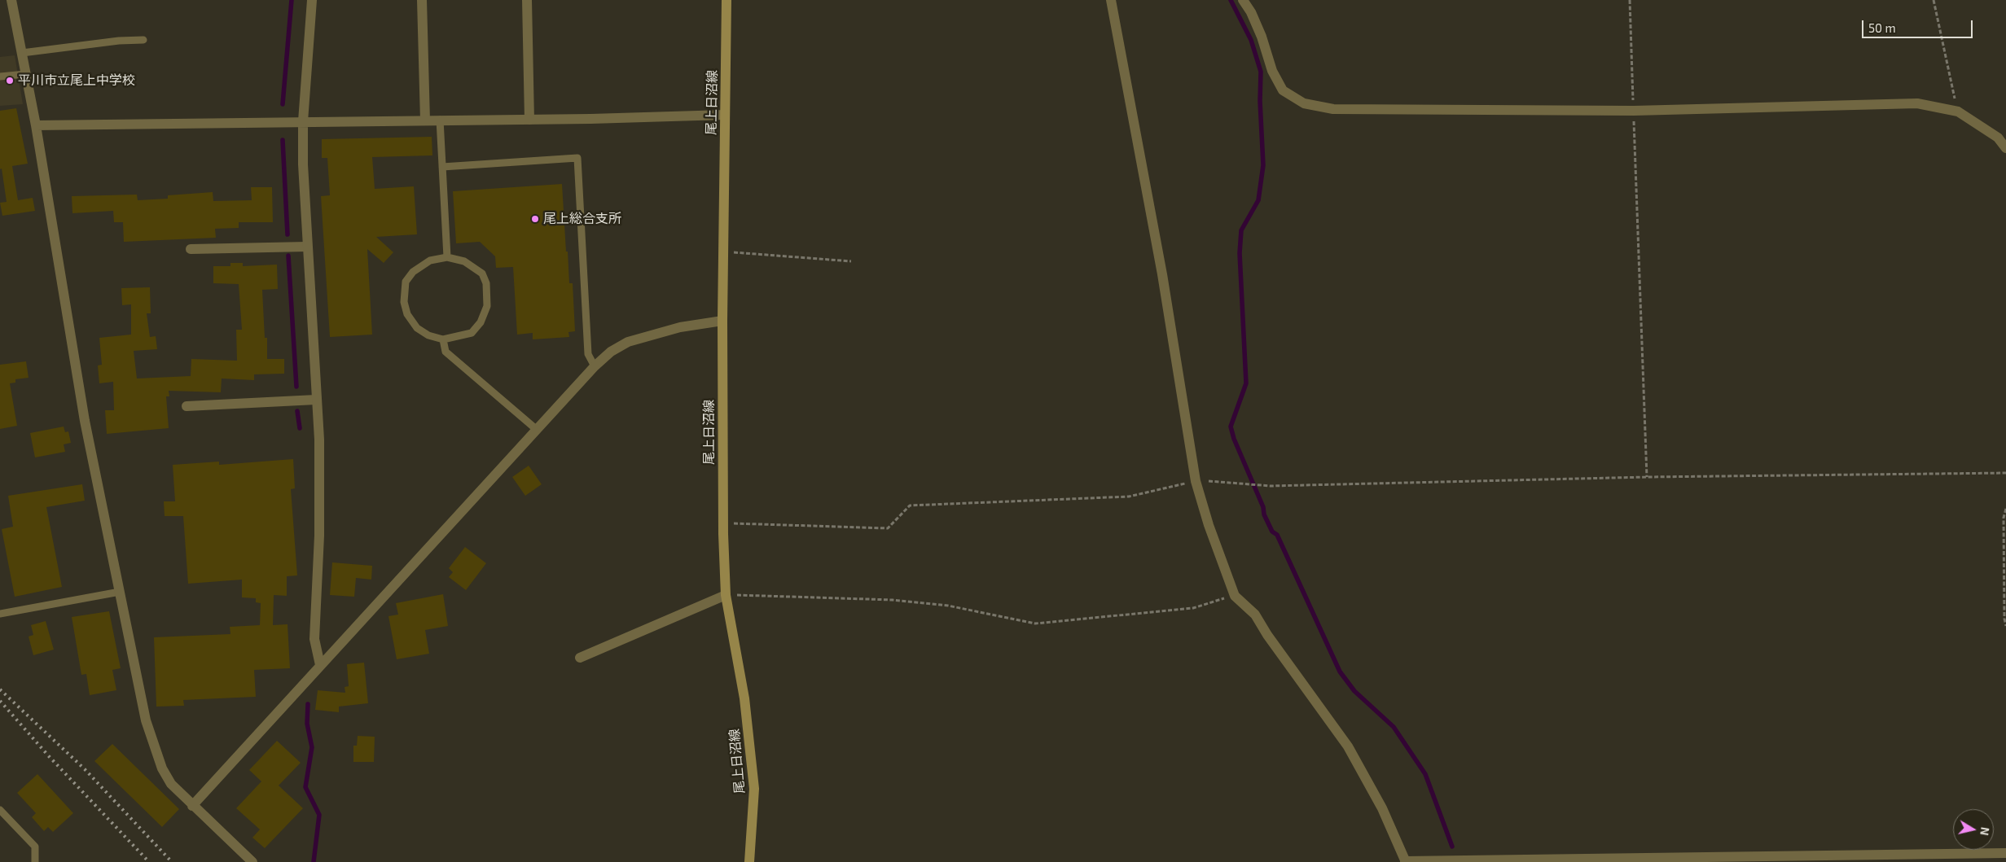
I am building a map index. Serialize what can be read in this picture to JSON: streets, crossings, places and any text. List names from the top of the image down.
{
  "streets": {
    "main road": ["尾上日沼線"]
  },
  "places": ["平川市立尾上中学校", "尾上総合支所"],
  "scale_bar": "50 m",
  "north": "right"
}
